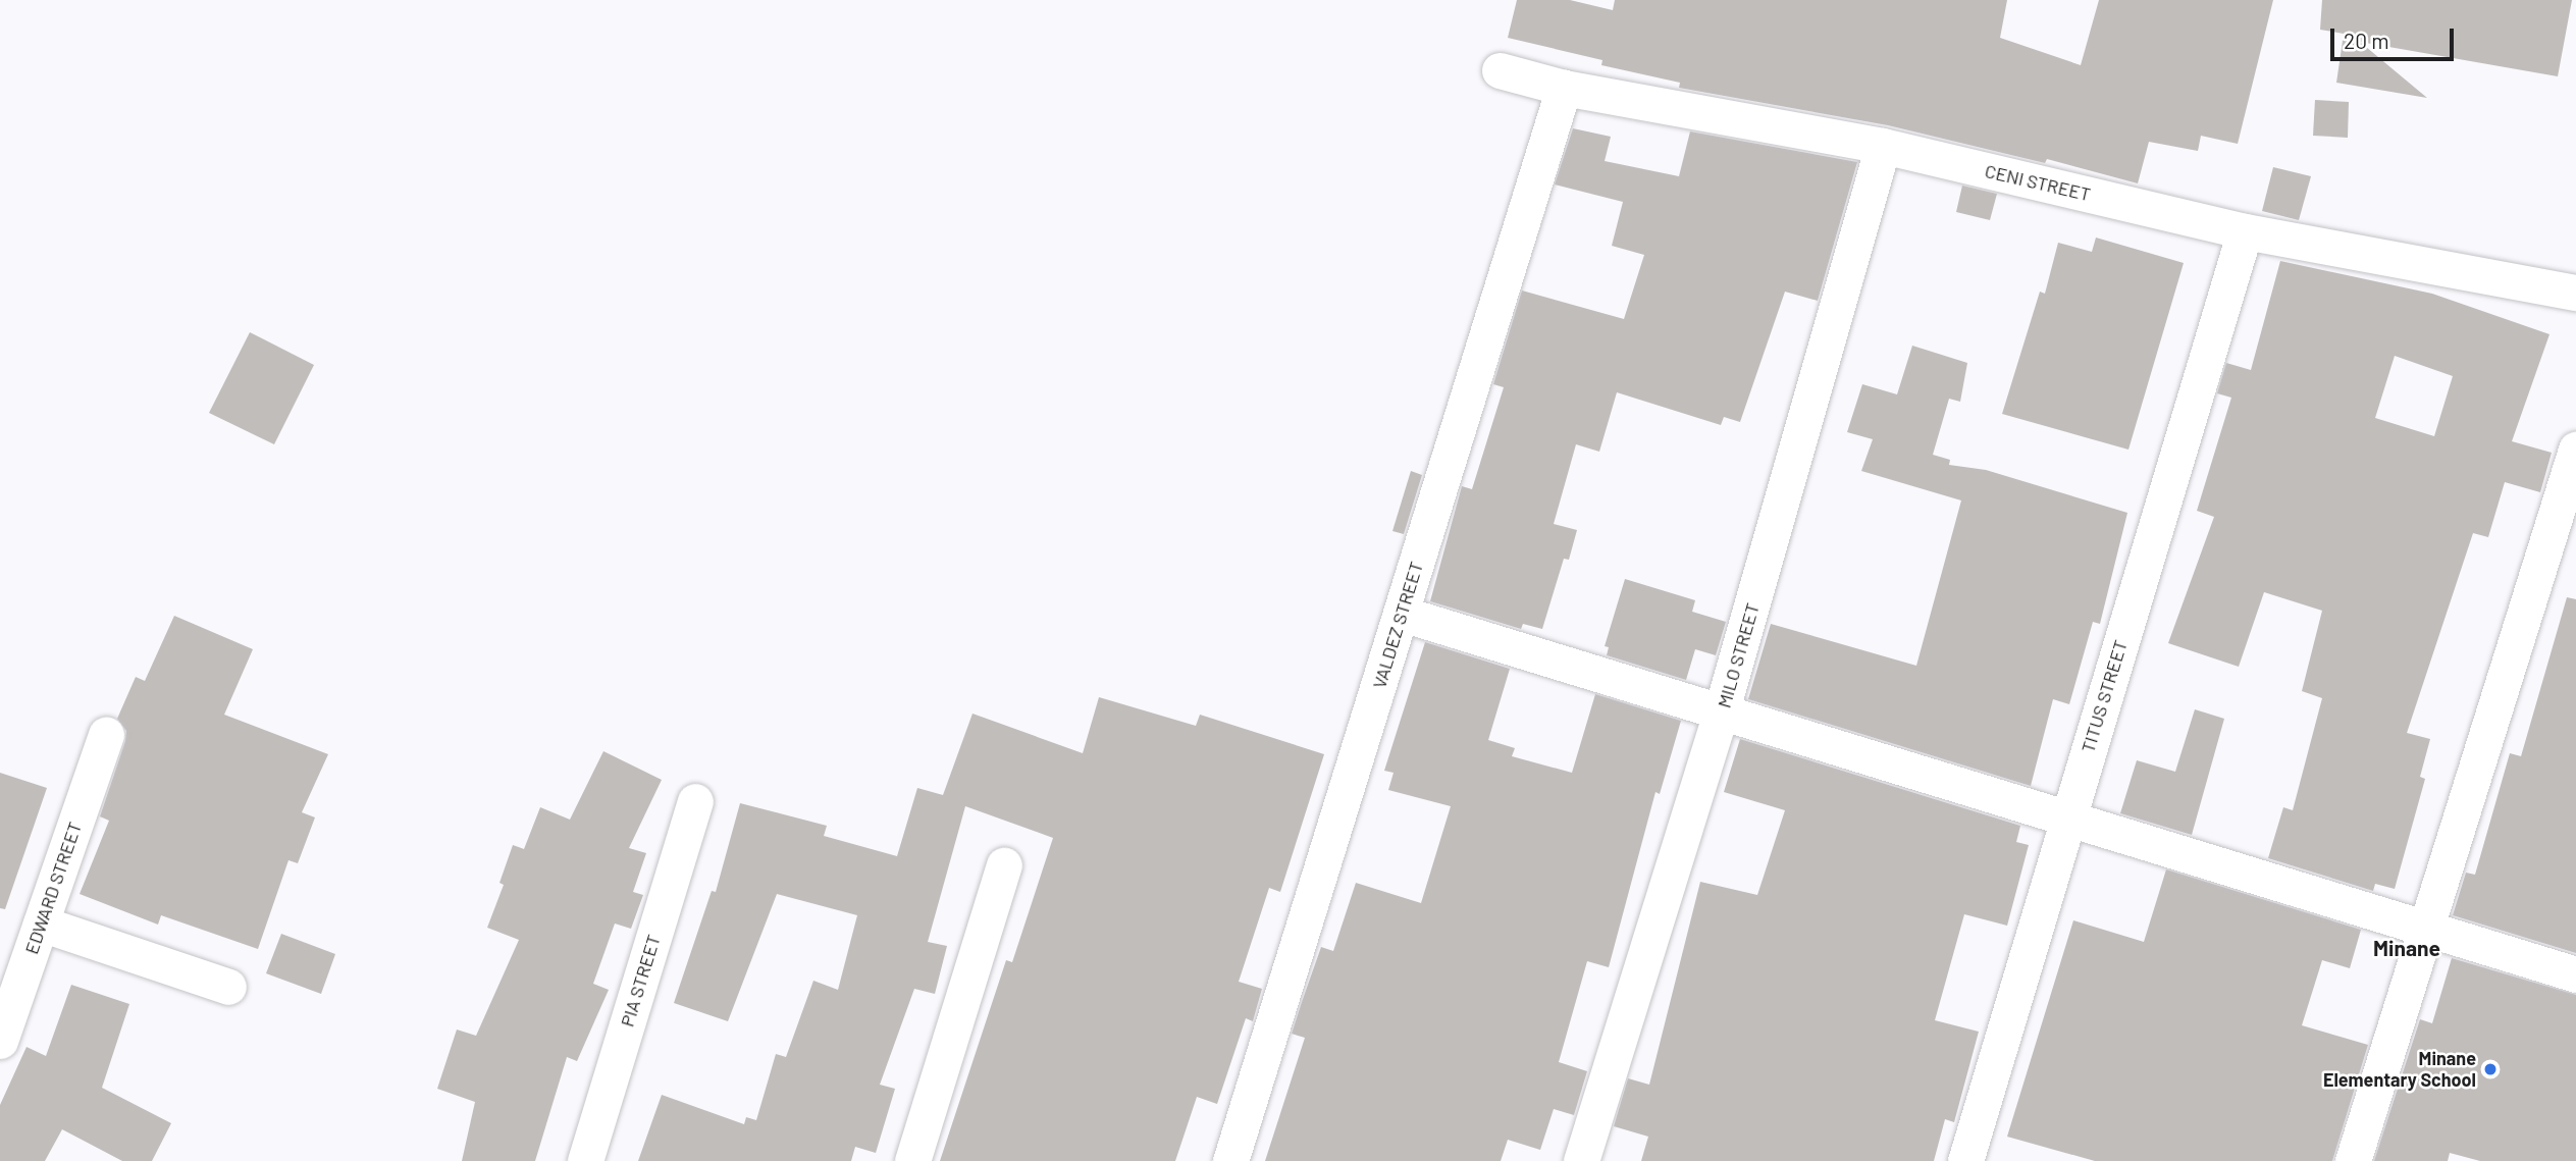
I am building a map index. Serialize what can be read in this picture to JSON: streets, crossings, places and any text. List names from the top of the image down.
{
  "streets": {
    "street": [
      "CENI STREET",
      "VALDEZ STREET",
      "MILO STREET",
      "TITUS STREET",
      "EDWARD STREET",
      "PIA STREET"
    ]
  },
  "crossings": [
    ["CENI STREET", "VALDEZ STREET"],
    ["CENI STREET", "MILO STREET"],
    ["CENI STREET", "TITUS STREET"]
  ],
  "districts": ["Minane"],
  "places": ["Minane Elementary School"],
  "scale_bar": "20 m"
}
